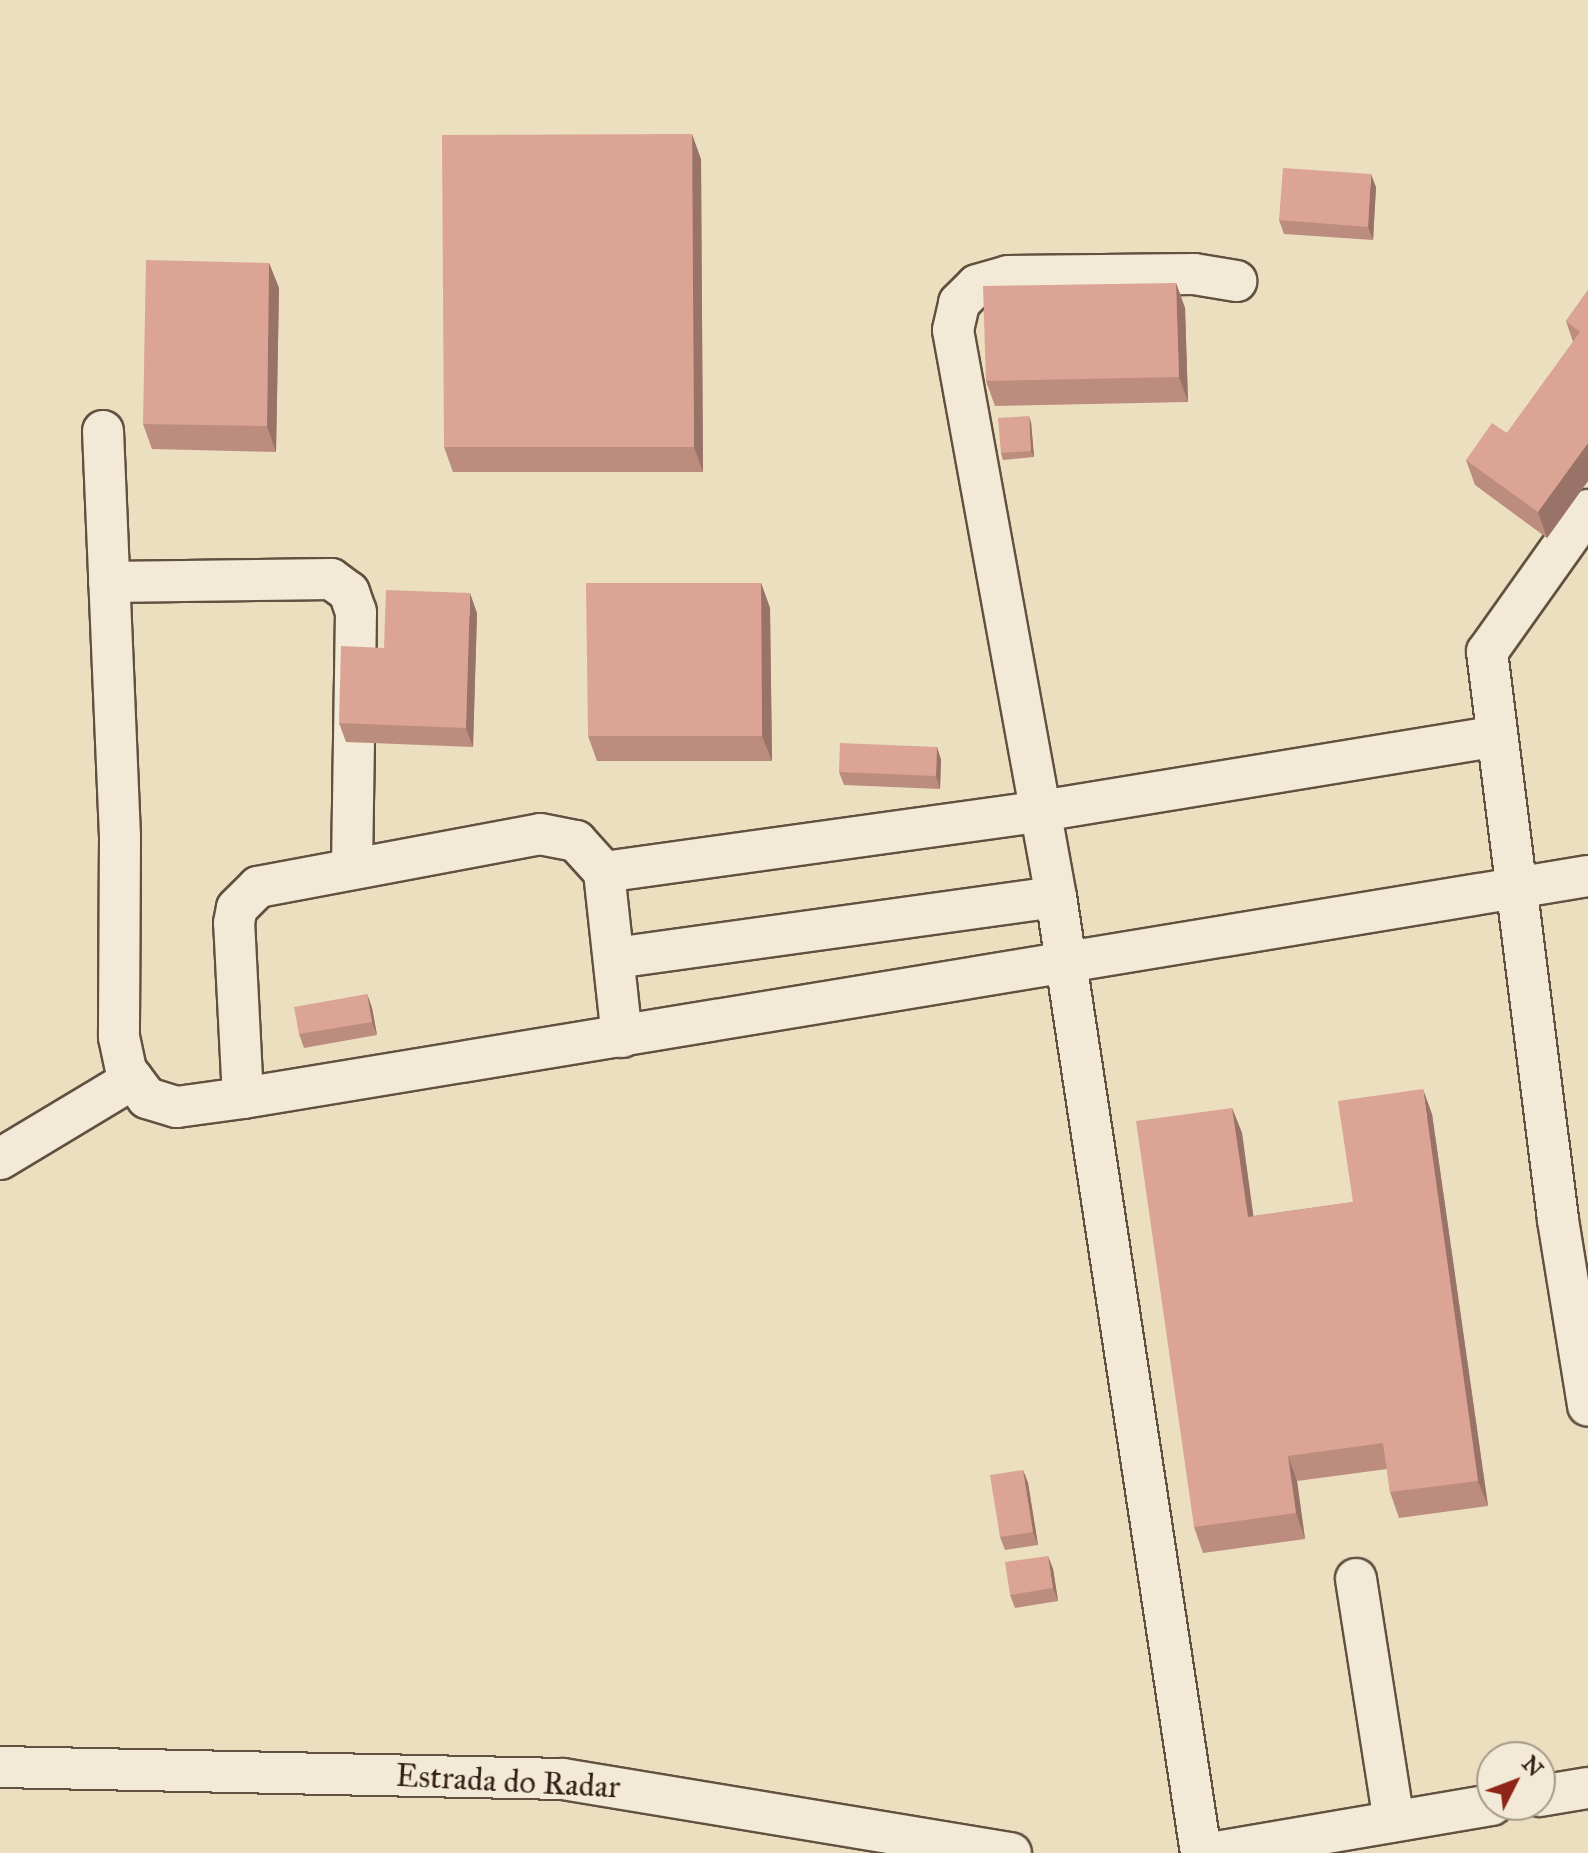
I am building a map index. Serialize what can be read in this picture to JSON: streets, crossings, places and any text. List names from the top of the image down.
{
  "streets": {
    "street": ["Estrada do Radar"]
  },
  "north": "top right"
}
